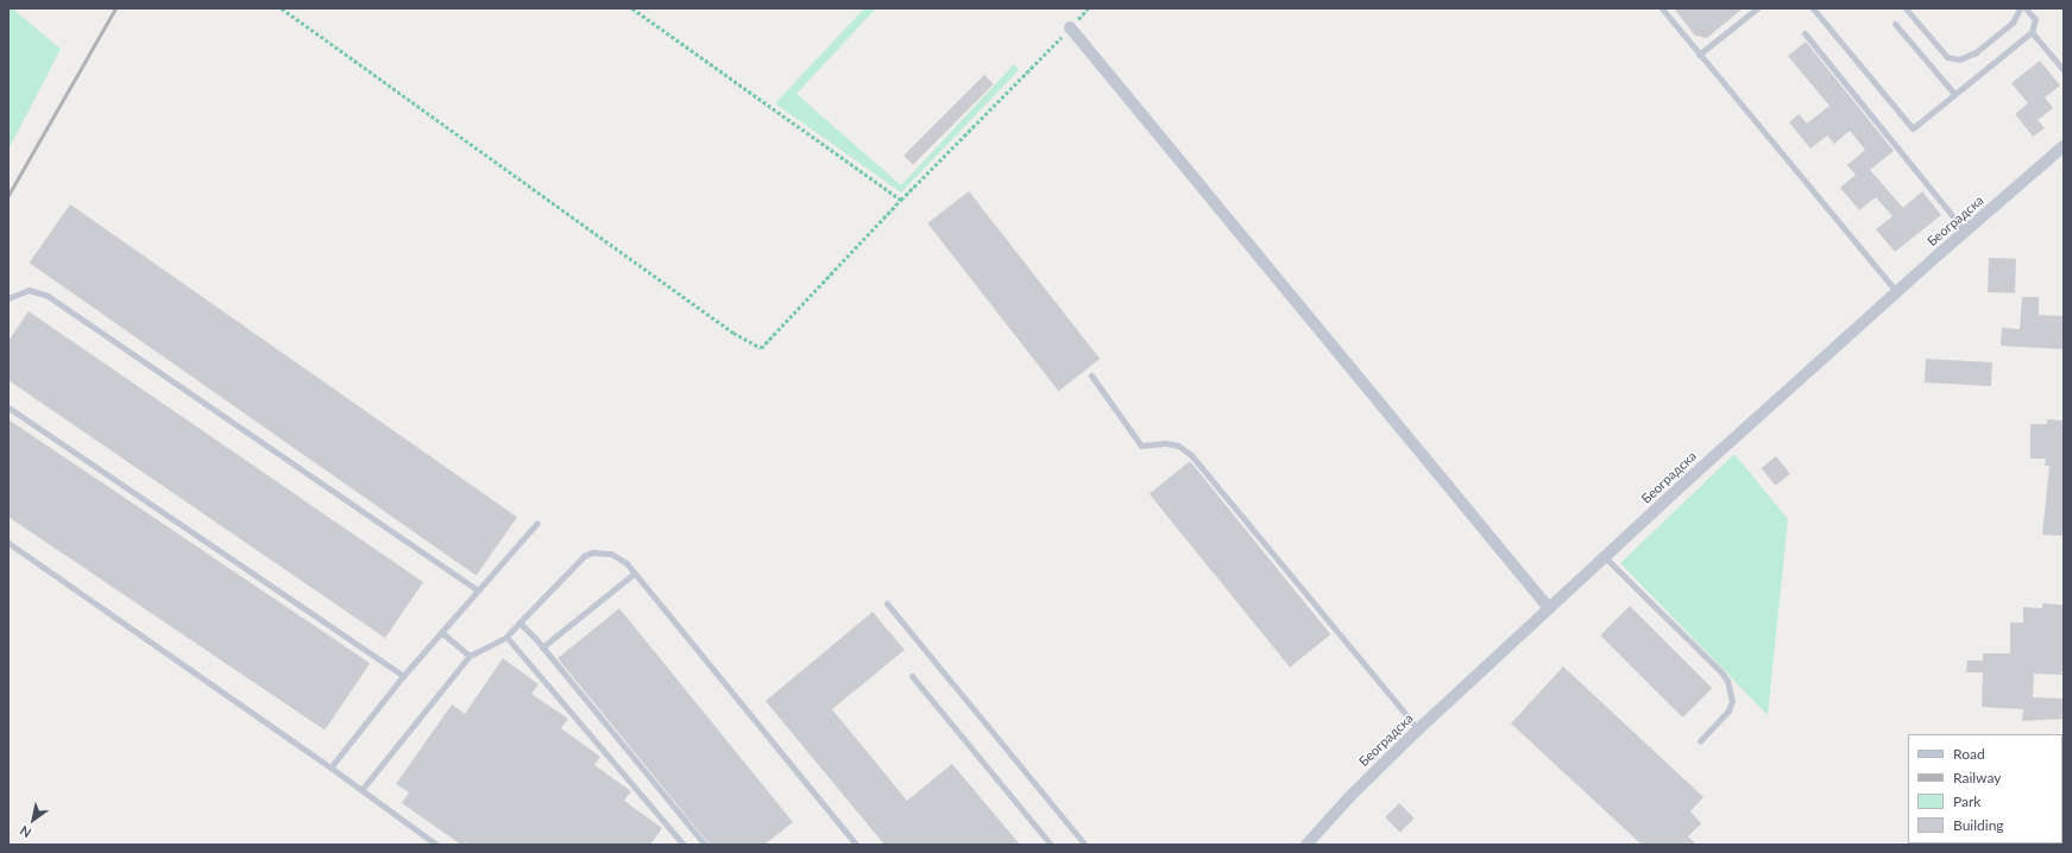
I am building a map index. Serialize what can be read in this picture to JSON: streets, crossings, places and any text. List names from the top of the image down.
{
  "streets": {
    "street": ["Београдска"]
  },
  "legend": [
    "Road",
    "Railway",
    "Park",
    "Building"
  ],
  "north": "bottom left"
}
